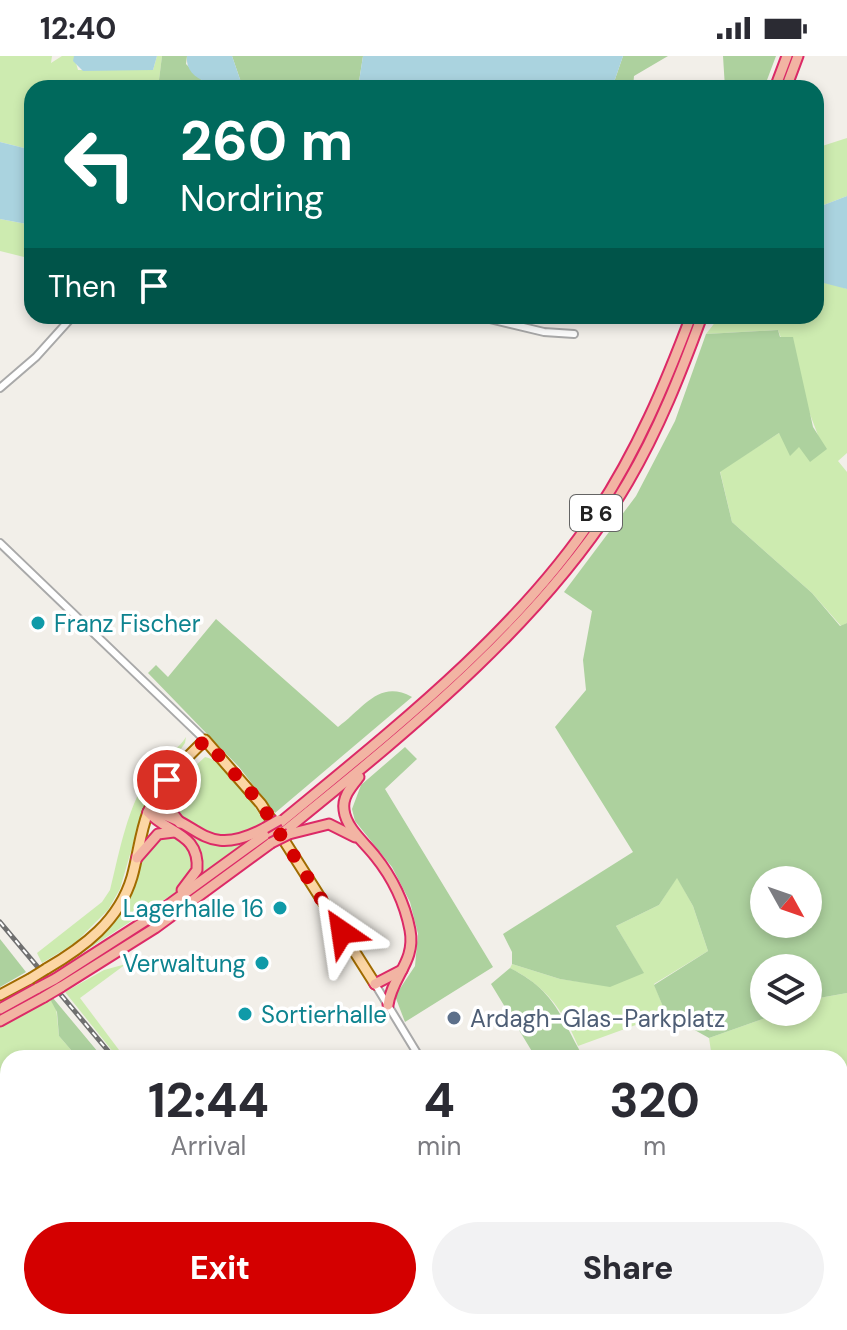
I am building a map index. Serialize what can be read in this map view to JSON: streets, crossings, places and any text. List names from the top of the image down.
{
  "streets": {
    "highway": ["B 6"]
  },
  "places": [
    "Franz Fischer",
    "Lagerhalle 16",
    "Verwaltung",
    "Sortierhalle",
    "Ardagh-Glas-Parkplatz"
  ],
  "north": "bottom right",
  "page": {
    "status": "12:40",
    "turn": ["260 m", "Nordring"],
    "then": "Then",
    "eta": [
      "12:44",
      "Arrival",
      "4",
      "min",
      "320",
      "m"
    ],
    "buttons": ["Exit", "Share"]
  }
}
